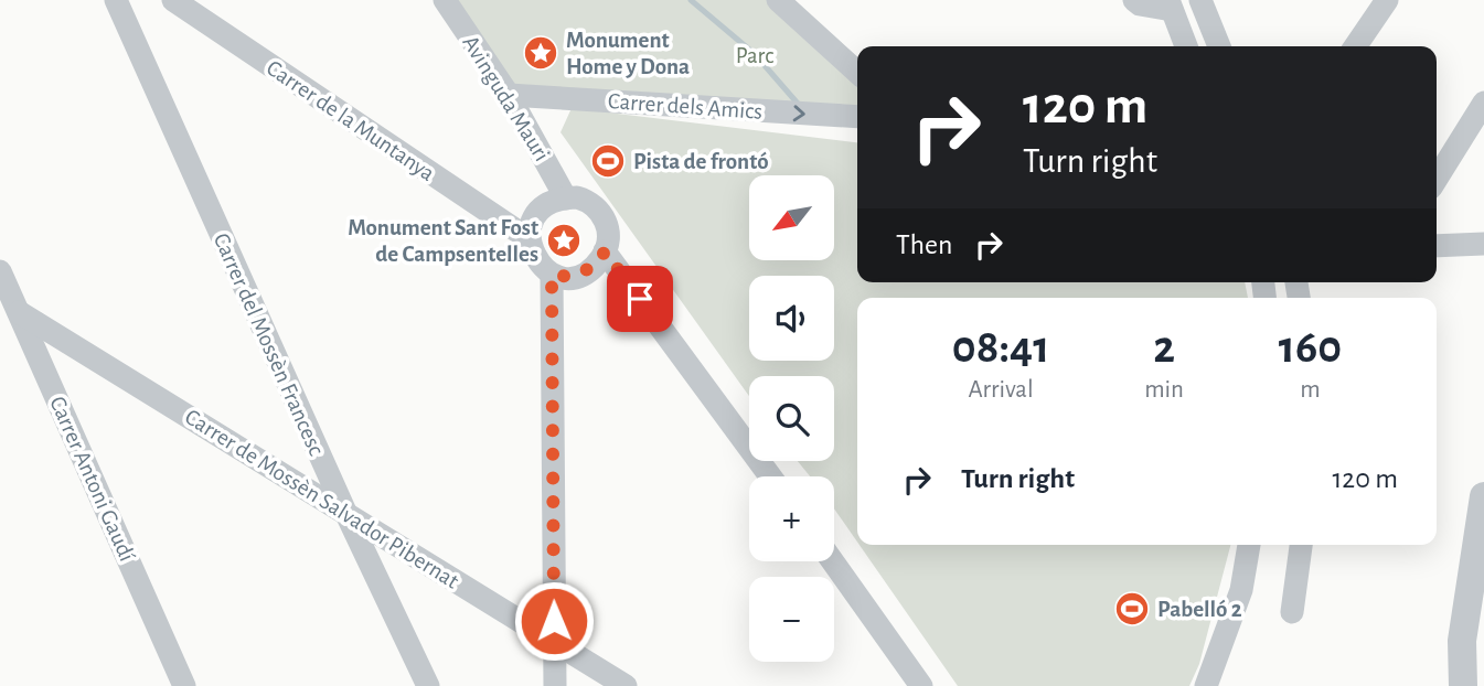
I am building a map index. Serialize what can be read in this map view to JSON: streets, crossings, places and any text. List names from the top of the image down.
{
  "streets": {
    "street": [
      "Avinguda Mauri",
      "Carrer dels Amics",
      "Carrer de la Muntanya",
      "Carrer del Mossèn Francesc",
      "Carrer Antoni Gaudí",
      "Carrer de Mossèn Salvador Pibernat"
    ]
  },
  "crossings": [
    ["Avinguda Mauri", "Carrer dels Amics"],
    ["Avinguda Mauri", "Carrer de la Muntanya"],
    ["Carrer del Mossèn Francesc", "Carrer de Mossèn Salvador Pibernat"],
    ["Carrer Antoni Gaudí", "Carrer de Mossèn Salvador Pibernat"]
  ],
  "one_way": ["Carrer dels Amics"],
  "parks": ["Parc"],
  "places": {
    "place": ["Monument Home y Dona", "Monument Sant Fost de Campsentelles"],
    "sports": ["Pista de frontó", "Pabelló 2"]
  },
  "north": "bottom left",
  "page": {
    "turn": ["120 m", "Turn right"],
    "map_buttons": ["+", "−"],
    "then": "Then",
    "eta": [
      "08:41",
      "Arrival",
      "2",
      "min",
      "160",
      "m"
    ],
    "list": [
      {
        "name": "Turn right",
        "value": "120 m"
      }
    ]
  }
}
